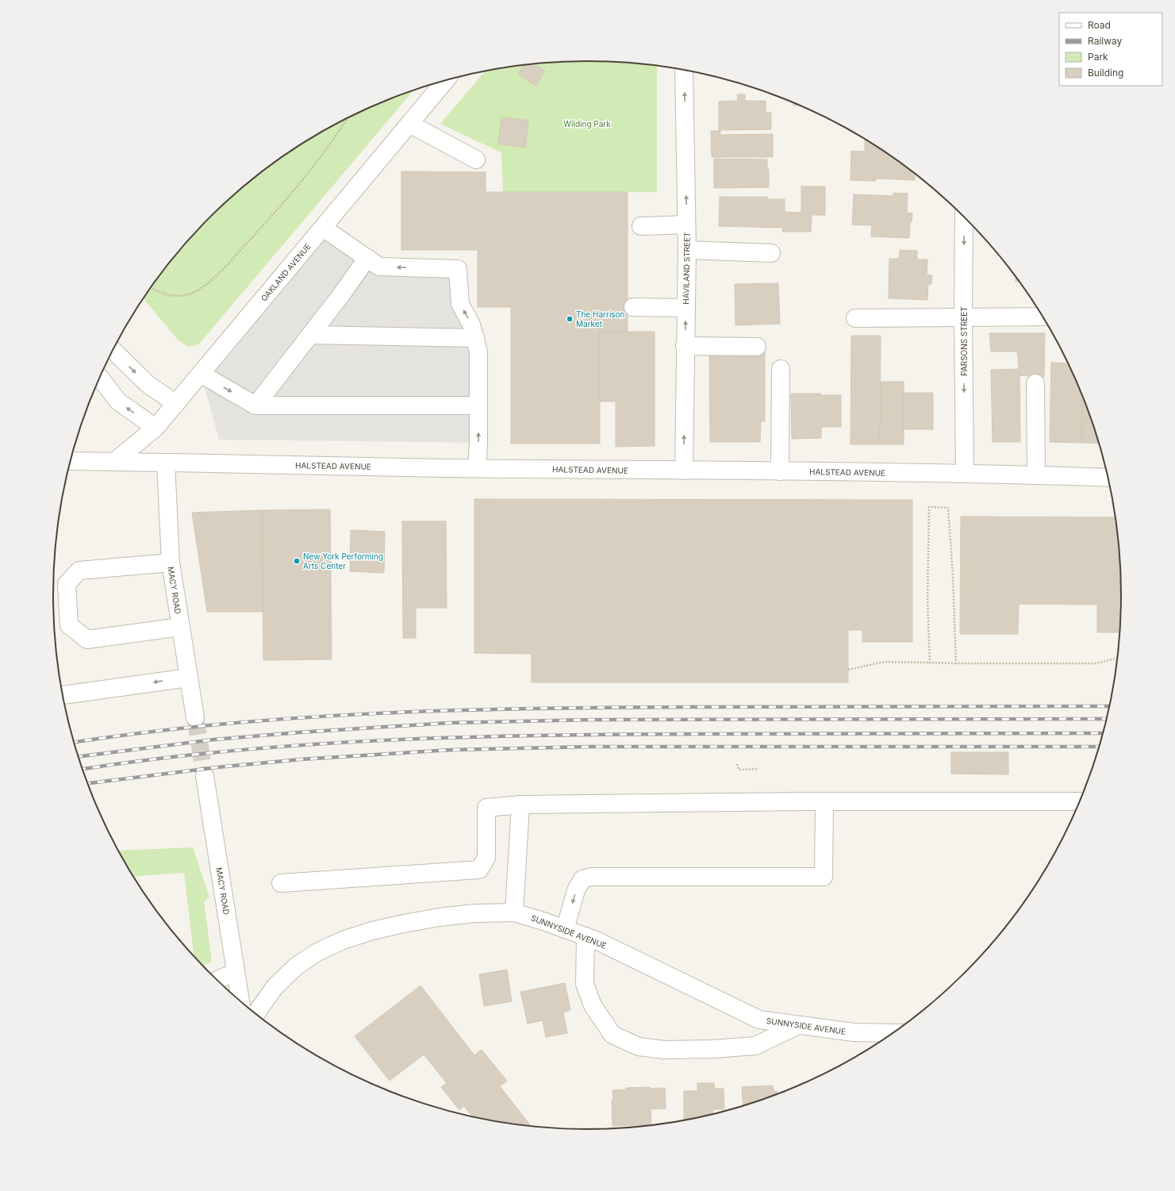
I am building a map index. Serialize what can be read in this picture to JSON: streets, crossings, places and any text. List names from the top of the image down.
{
  "streets": {
    "street": [
      "HAVILAND STREET",
      "OAKLAND AVENUE",
      "PARSONS STREET",
      "HALSTEAD AVENUE",
      "MACY ROAD",
      "SUNNYSIDE AVENUE"
    ]
  },
  "crossings": [
    ["HAVILAND STREET", "HALSTEAD AVENUE"],
    ["OAKLAND AVENUE", "HALSTEAD AVENUE"],
    ["PARSONS STREET", "HALSTEAD AVENUE"],
    ["HALSTEAD AVENUE", "MACY ROAD"]
  ],
  "parks": ["Wilding Park"],
  "places": ["The Harrison Market", "New York Performing Arts Center"],
  "legend": [
    "Road",
    "Railway",
    "Park",
    "Building"
  ]
}
